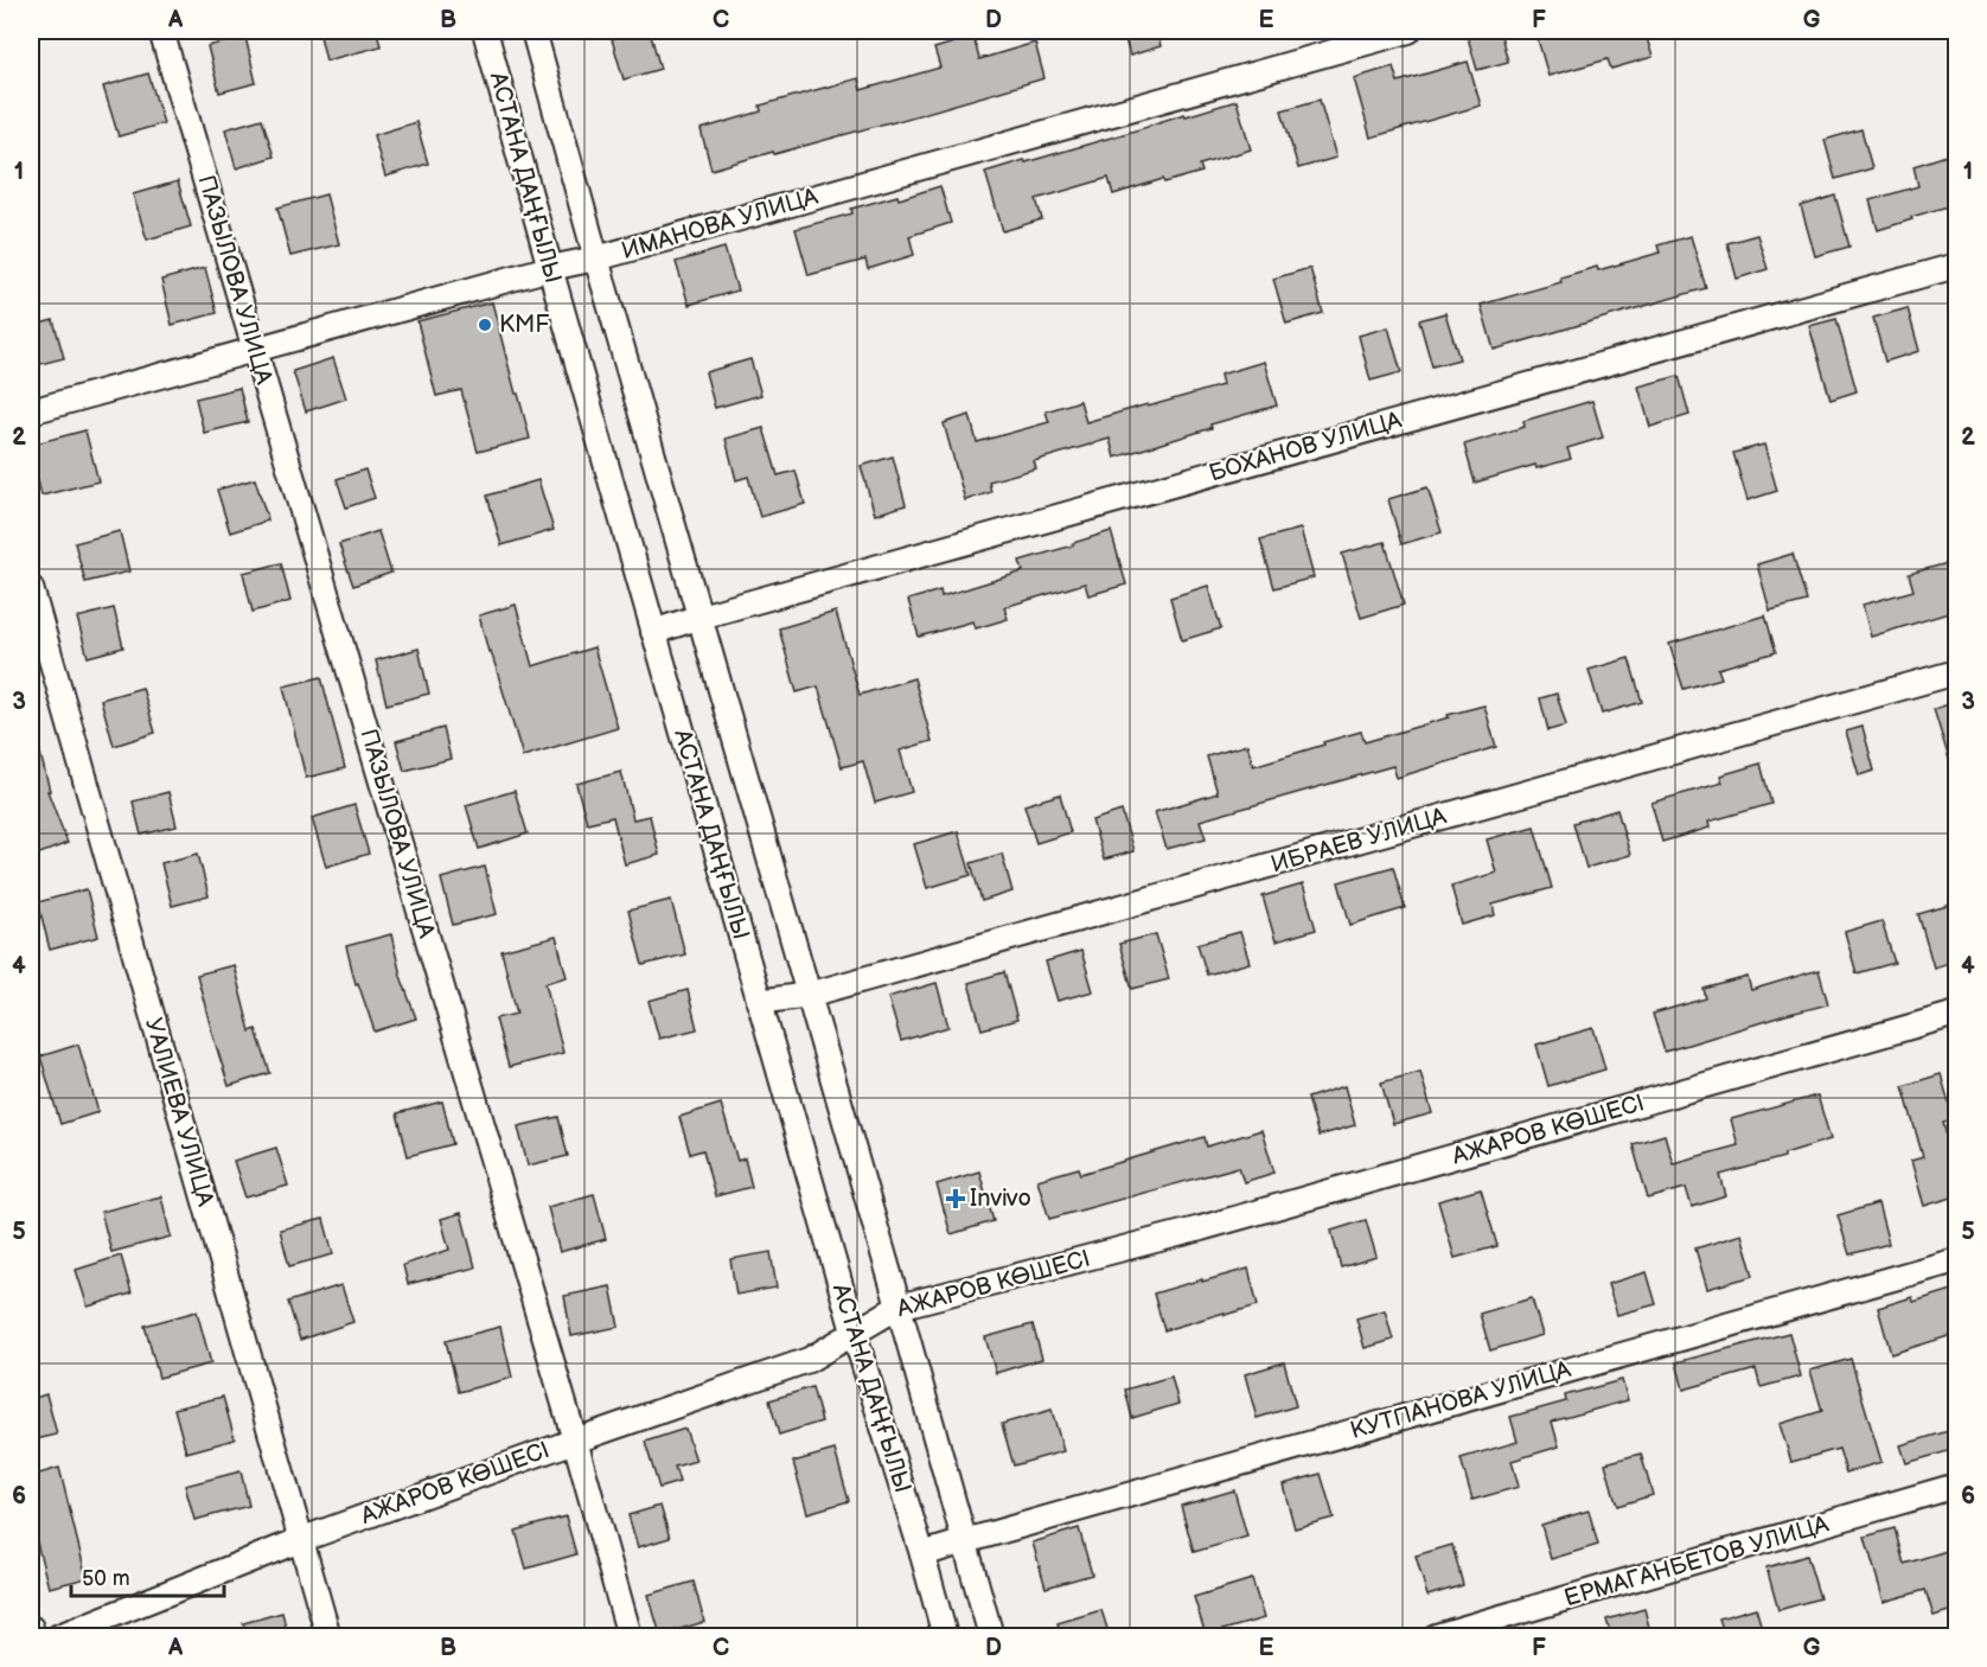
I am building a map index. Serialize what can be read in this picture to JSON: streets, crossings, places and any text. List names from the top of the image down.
{
  "streets": {
    "street": [
      "АСТАНА ДАҢҒЫЛЫ",
      "ИМАНОВА УЛИЦА",
      "ПАЗЫЛОВА УЛИЦА",
      "БОХАНОВ УЛИЦА",
      "ИБРАЕВ УЛИЦА",
      "УАЛИЕВА УЛИЦА",
      "АЖАРОВ КӨШЕСІ",
      "КУТПАНОВА УЛИЦА",
      "ЕРМАГАНБЕТОВ УЛИЦА"
    ]
  },
  "crossings": [
    ["АСТАНА ДАҢҒЫЛЫ", "ИМАНОВА УЛИЦА"],
    ["АСТАНА ДАҢҒЫЛЫ", "БОХАНОВ УЛИЦА"],
    ["АСТАНА ДАҢҒЫЛЫ", "ИБРАЕВ УЛИЦА"],
    ["АСТАНА ДАҢҒЫЛЫ", "АЖАРОВ КӨШЕСІ"],
    ["АСТАНА ДАҢҒЫЛЫ", "КУТПАНОВА УЛИЦА"],
    ["ИМАНОВА УЛИЦА", "ПАЗЫЛОВА УЛИЦА"],
    ["ПАЗЫЛОВА УЛИЦА", "АЖАРОВ КӨШЕСІ"],
    ["УАЛИЕВА УЛИЦА", "АЖАРОВ КӨШЕСІ"]
  ],
  "places": {
    "other": ["KMF"],
    "health": ["Invivo"]
  },
  "scale_bar": "50 m",
  "grid": {
    "columns": [
      "A",
      "B",
      "C",
      "D",
      "E",
      "F",
      "G"
    ],
    "rows": [
      "1",
      "2",
      "3",
      "4",
      "5",
      "6"
    ]
  }
}
